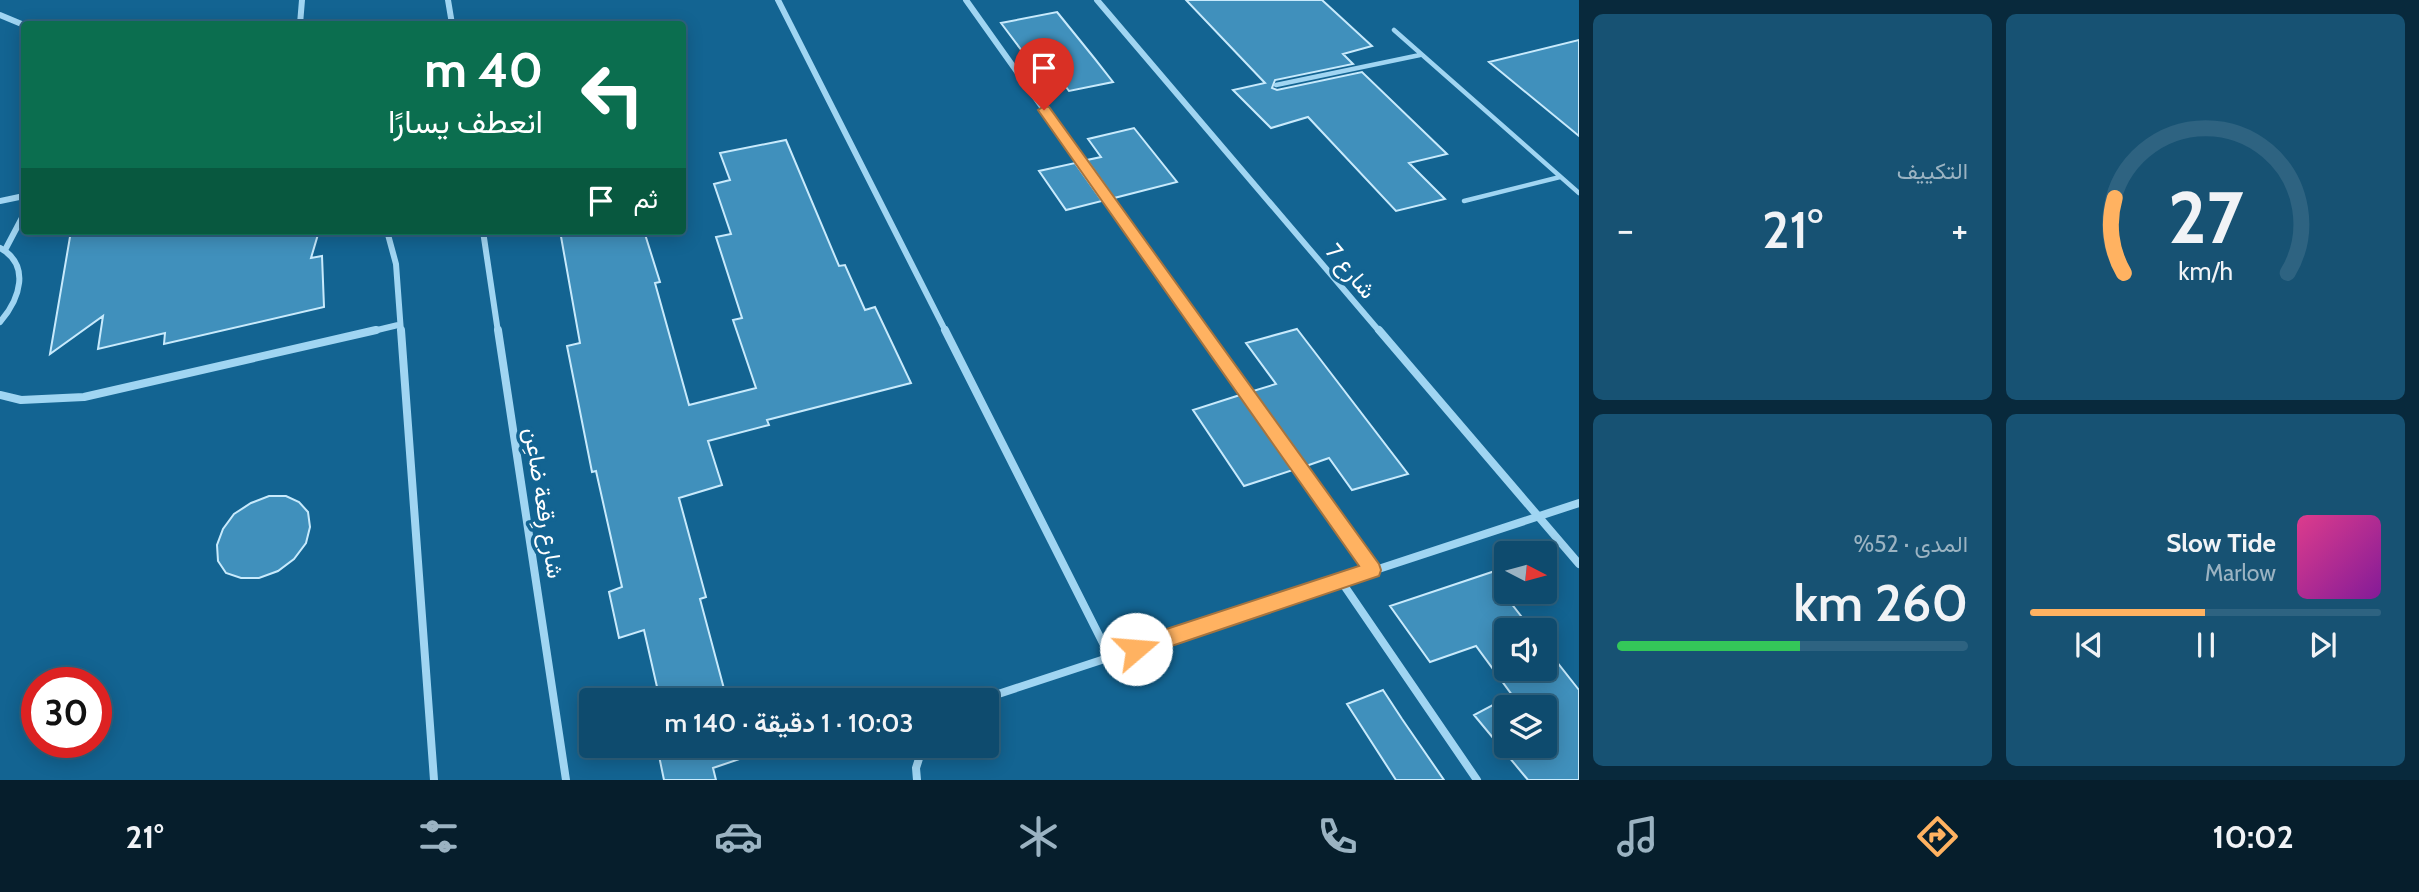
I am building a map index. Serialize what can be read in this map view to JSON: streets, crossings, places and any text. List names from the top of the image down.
{
  "streets": {
    "street": ["شارع 7", "شارع رِقعة ضاعِن"]
  },
  "north": "right",
  "page": {
    "tile": [
      "التكييف",
      ["المدى · 52%", "260 km"]
    ],
    "turn": ["40 m", "انعطف يسارًا"],
    "then": "ثم",
    "heat": ["−", "21°", "+"],
    "song": ["Slow Tide", "Marlow"],
    "limit": "30",
    "trip": "10:03 · 1 دقيقة · 140 m",
    "tabs": ["10:02", "21°"],
    "gauge": ["27", "km/h"]
  }
}
